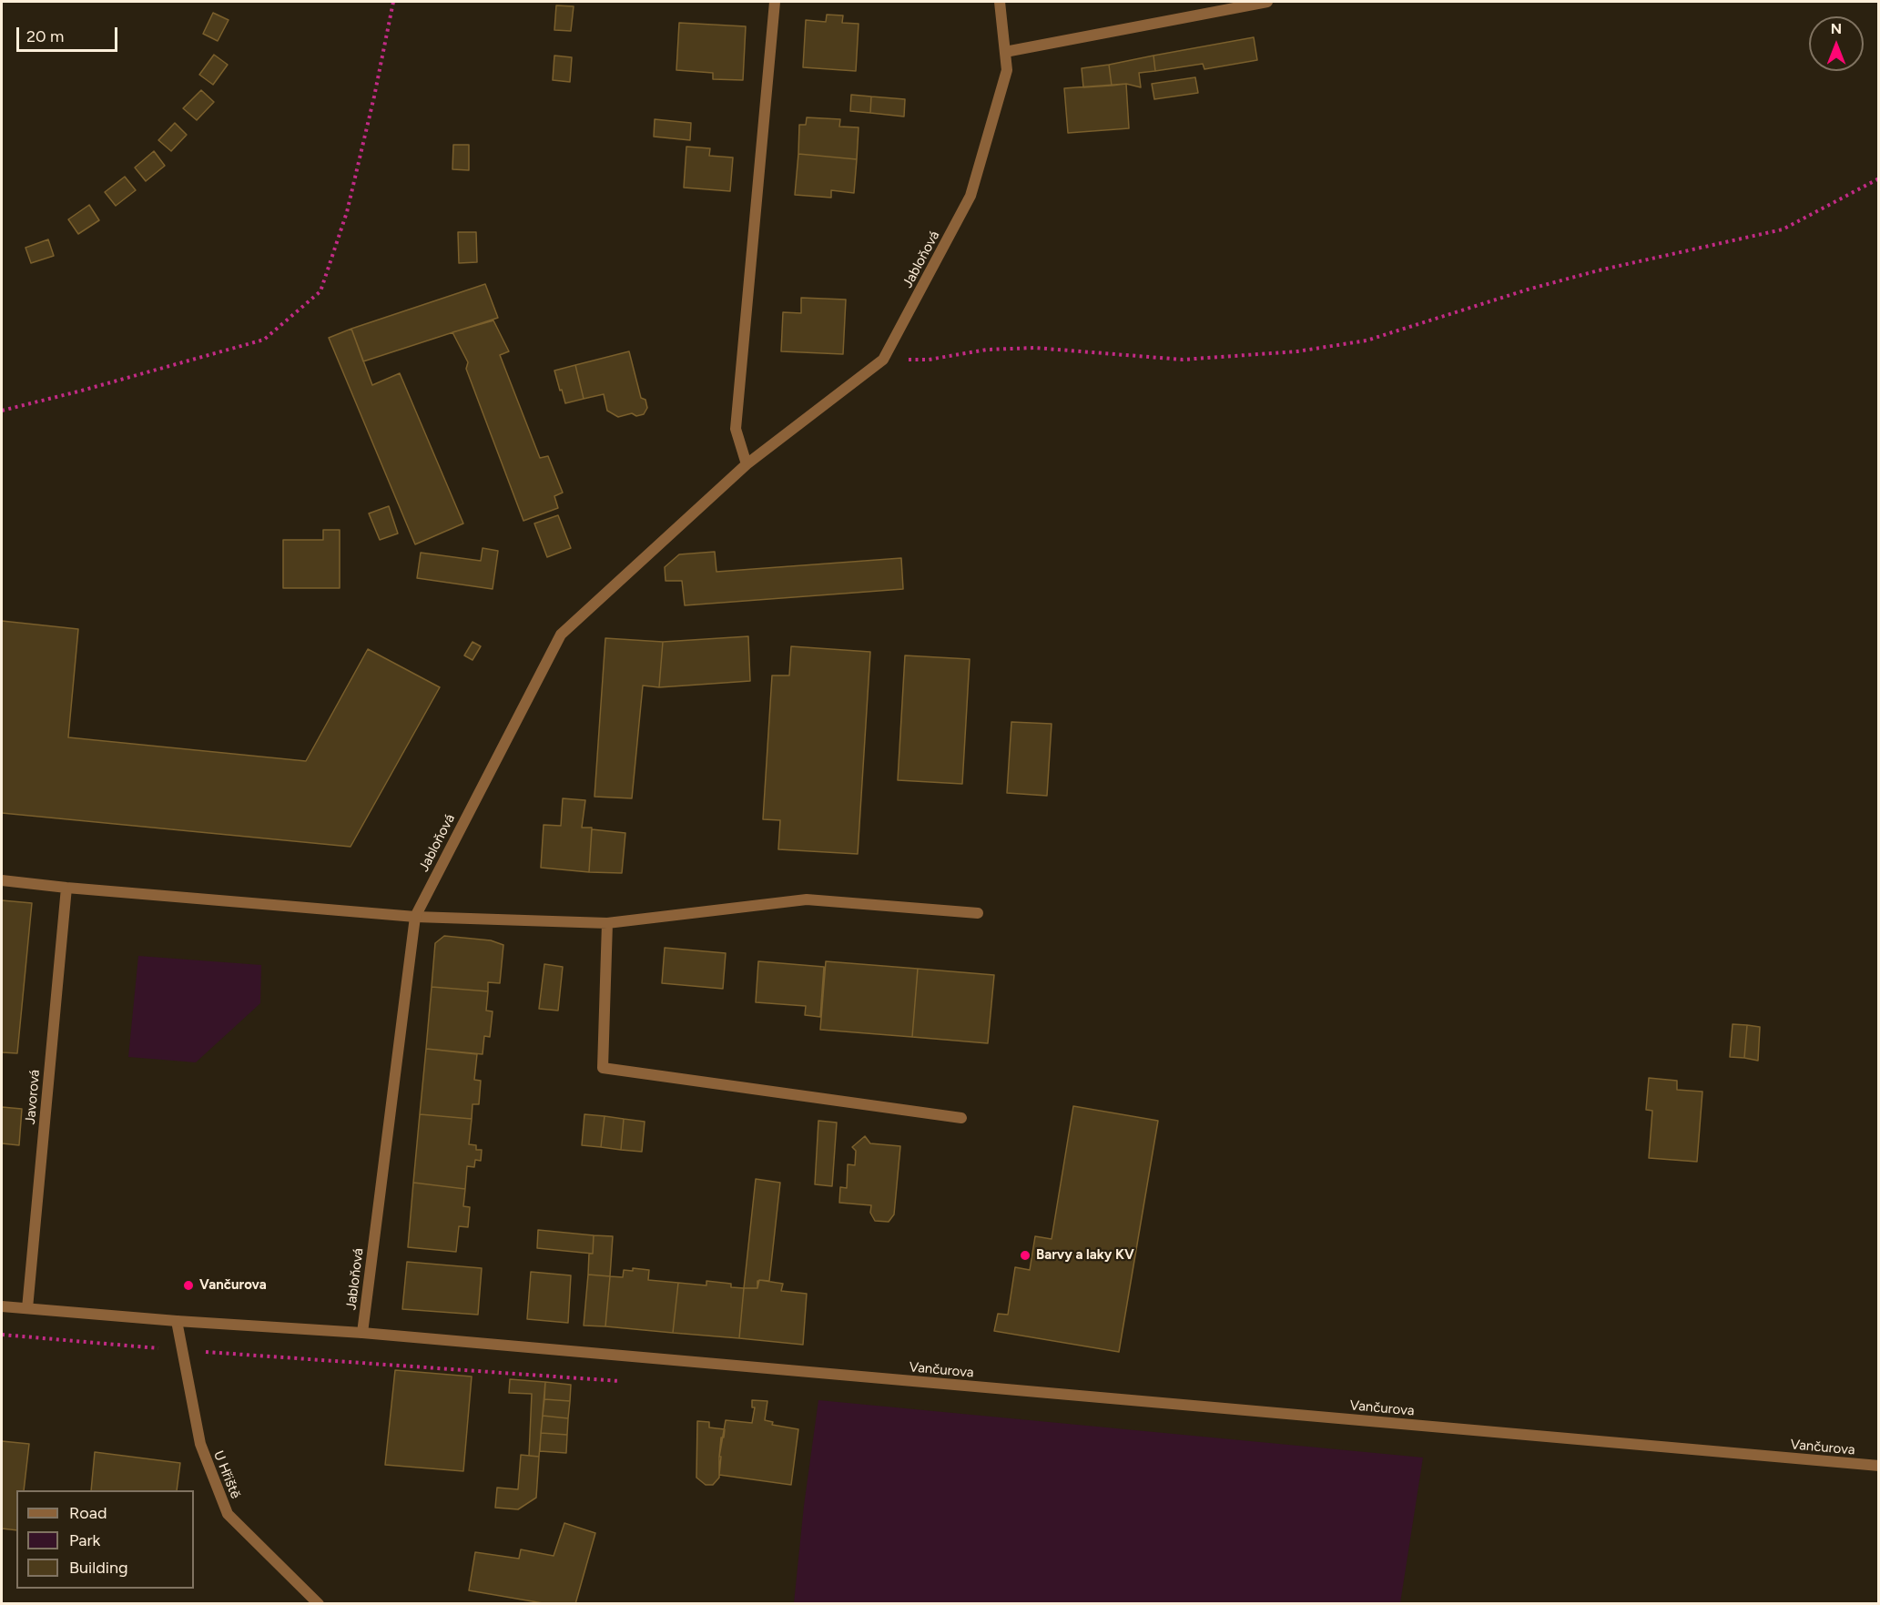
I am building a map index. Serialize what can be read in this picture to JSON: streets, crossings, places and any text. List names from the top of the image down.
{
  "streets": {
    "street": [
      "Jabloňová",
      "Javorová",
      "Vančurova",
      "U Hřiště"
    ]
  },
  "crossings": [
    ["Jabloňová", "Vančurova"],
    ["Javorová", "Vančurova"],
    ["Vančurova", "U Hřiště"]
  ],
  "places": ["Barvy a laky KV", "Vančurova"],
  "legend": ["Road", "Park", "Building"],
  "scale_bar": "20 m",
  "north": "top"
}
